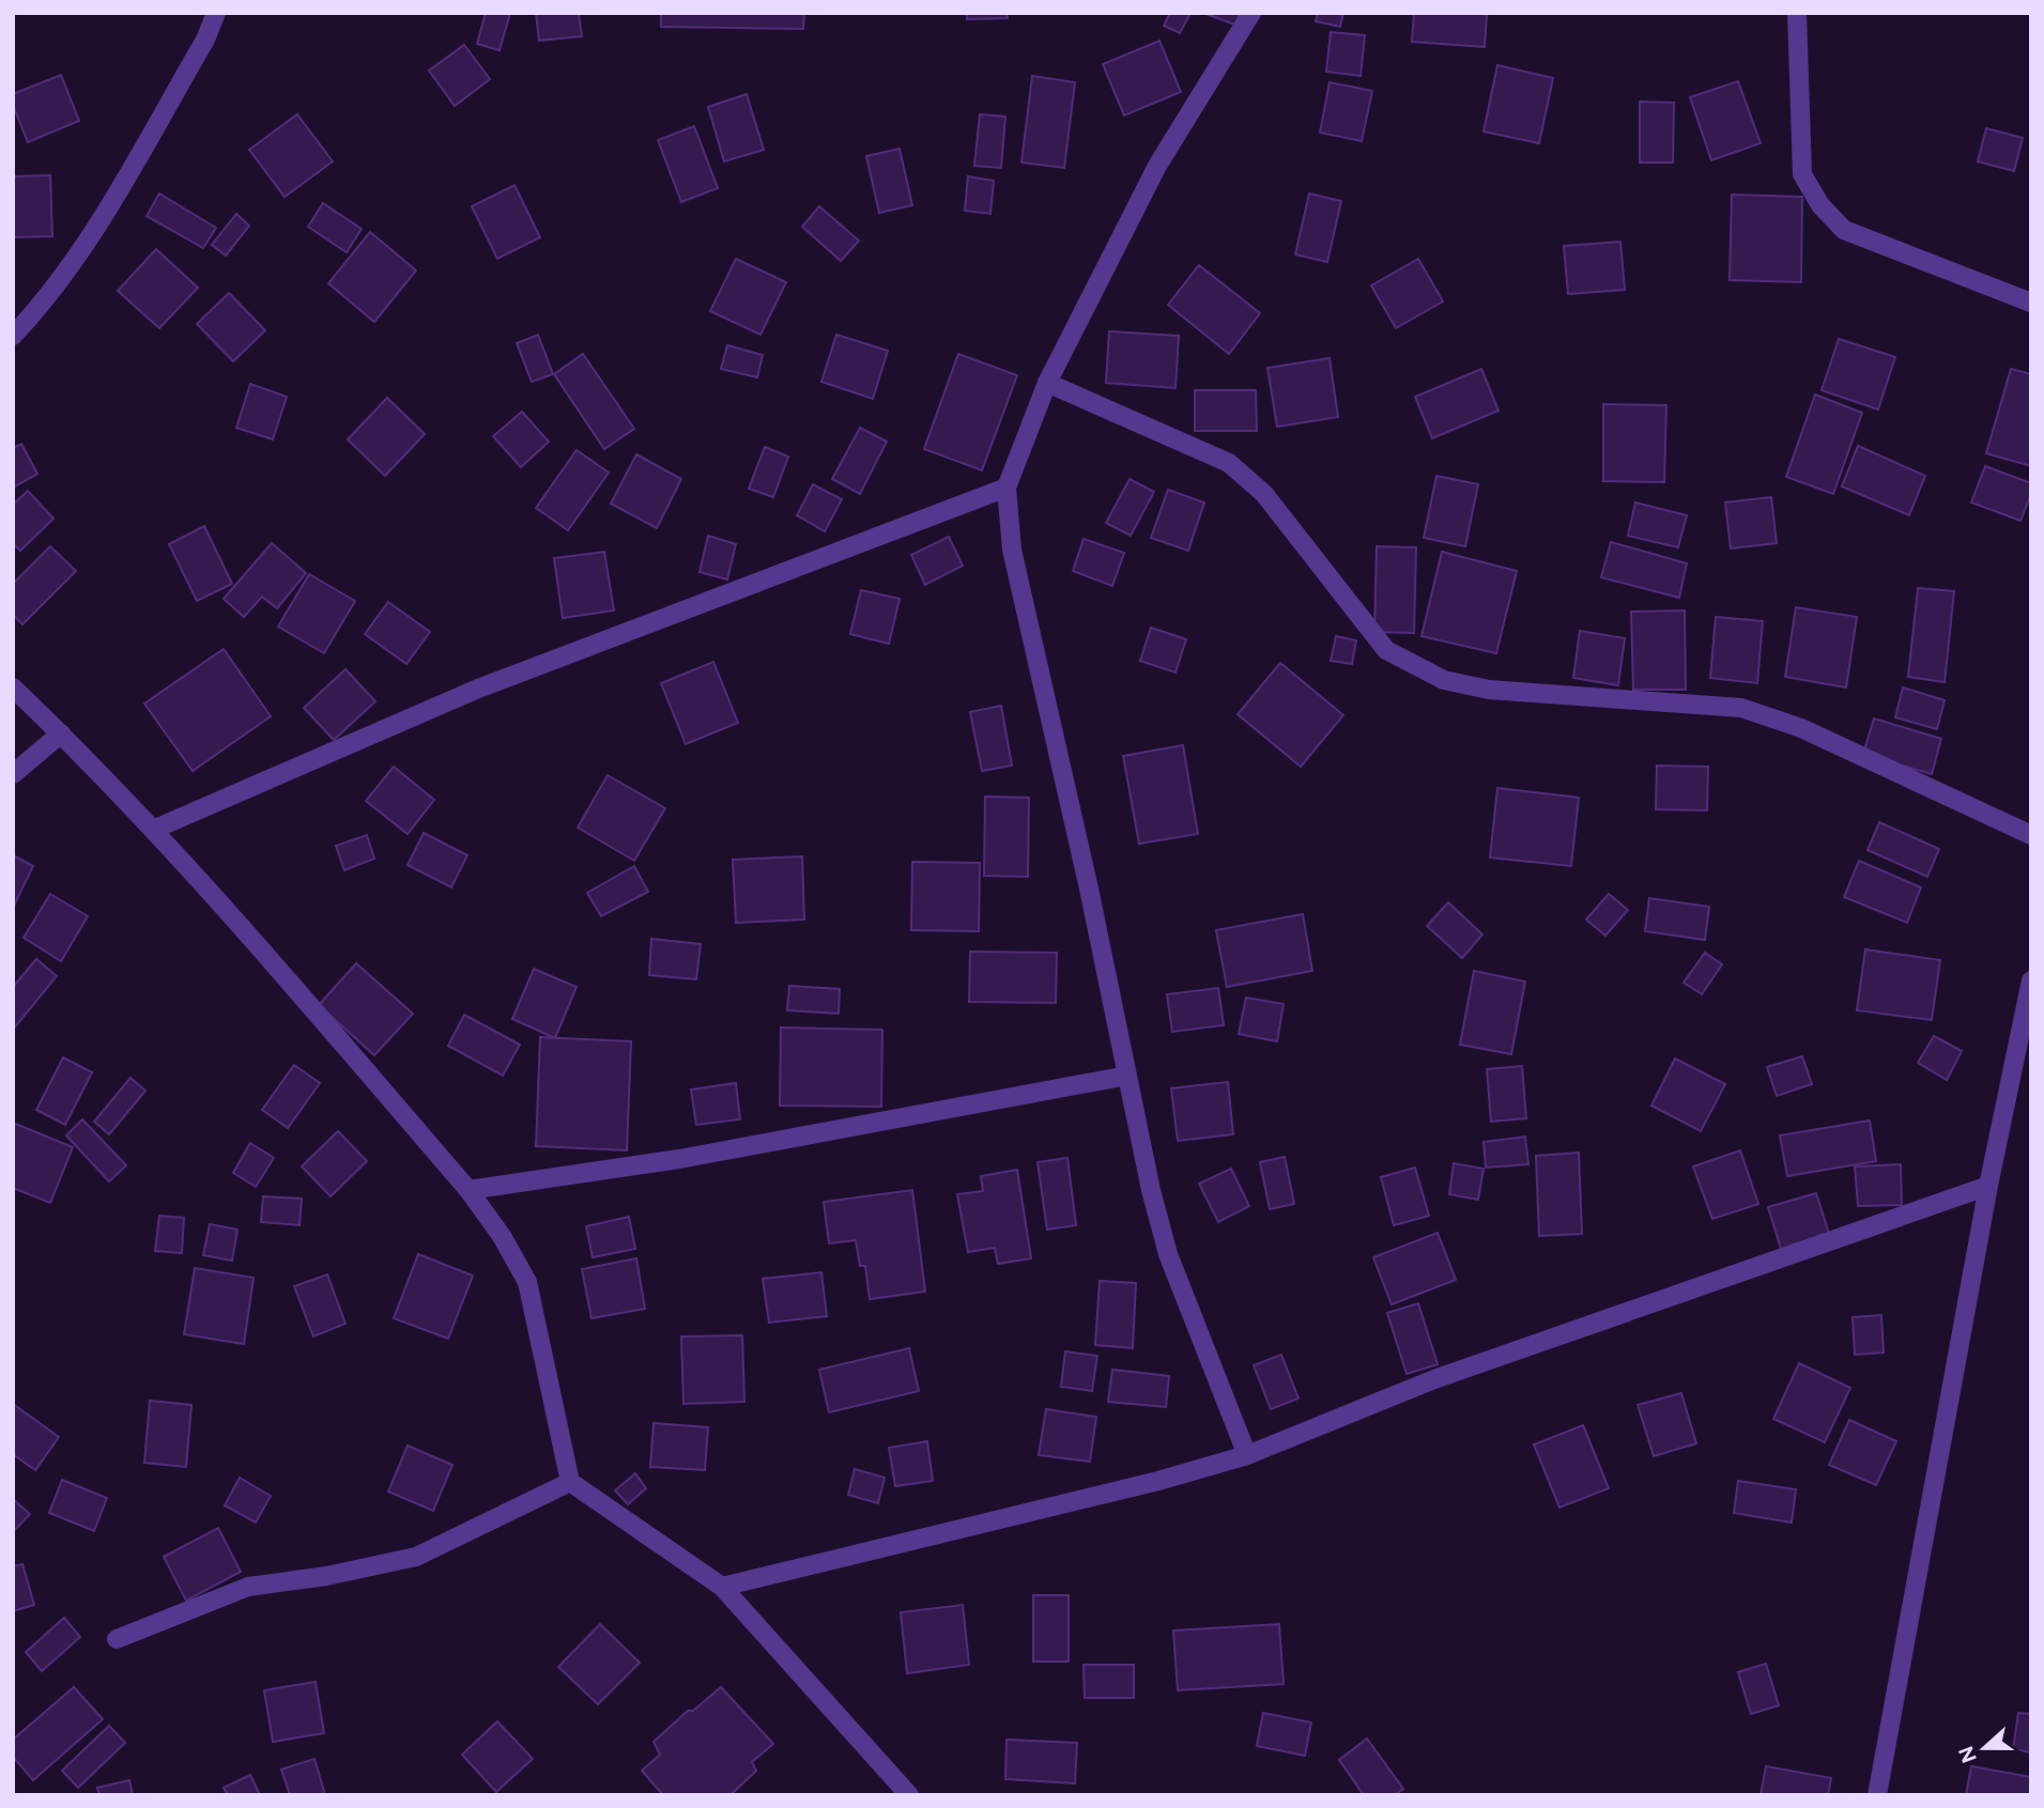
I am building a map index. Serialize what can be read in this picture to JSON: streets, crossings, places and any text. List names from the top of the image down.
{
  "north": "left"
}
